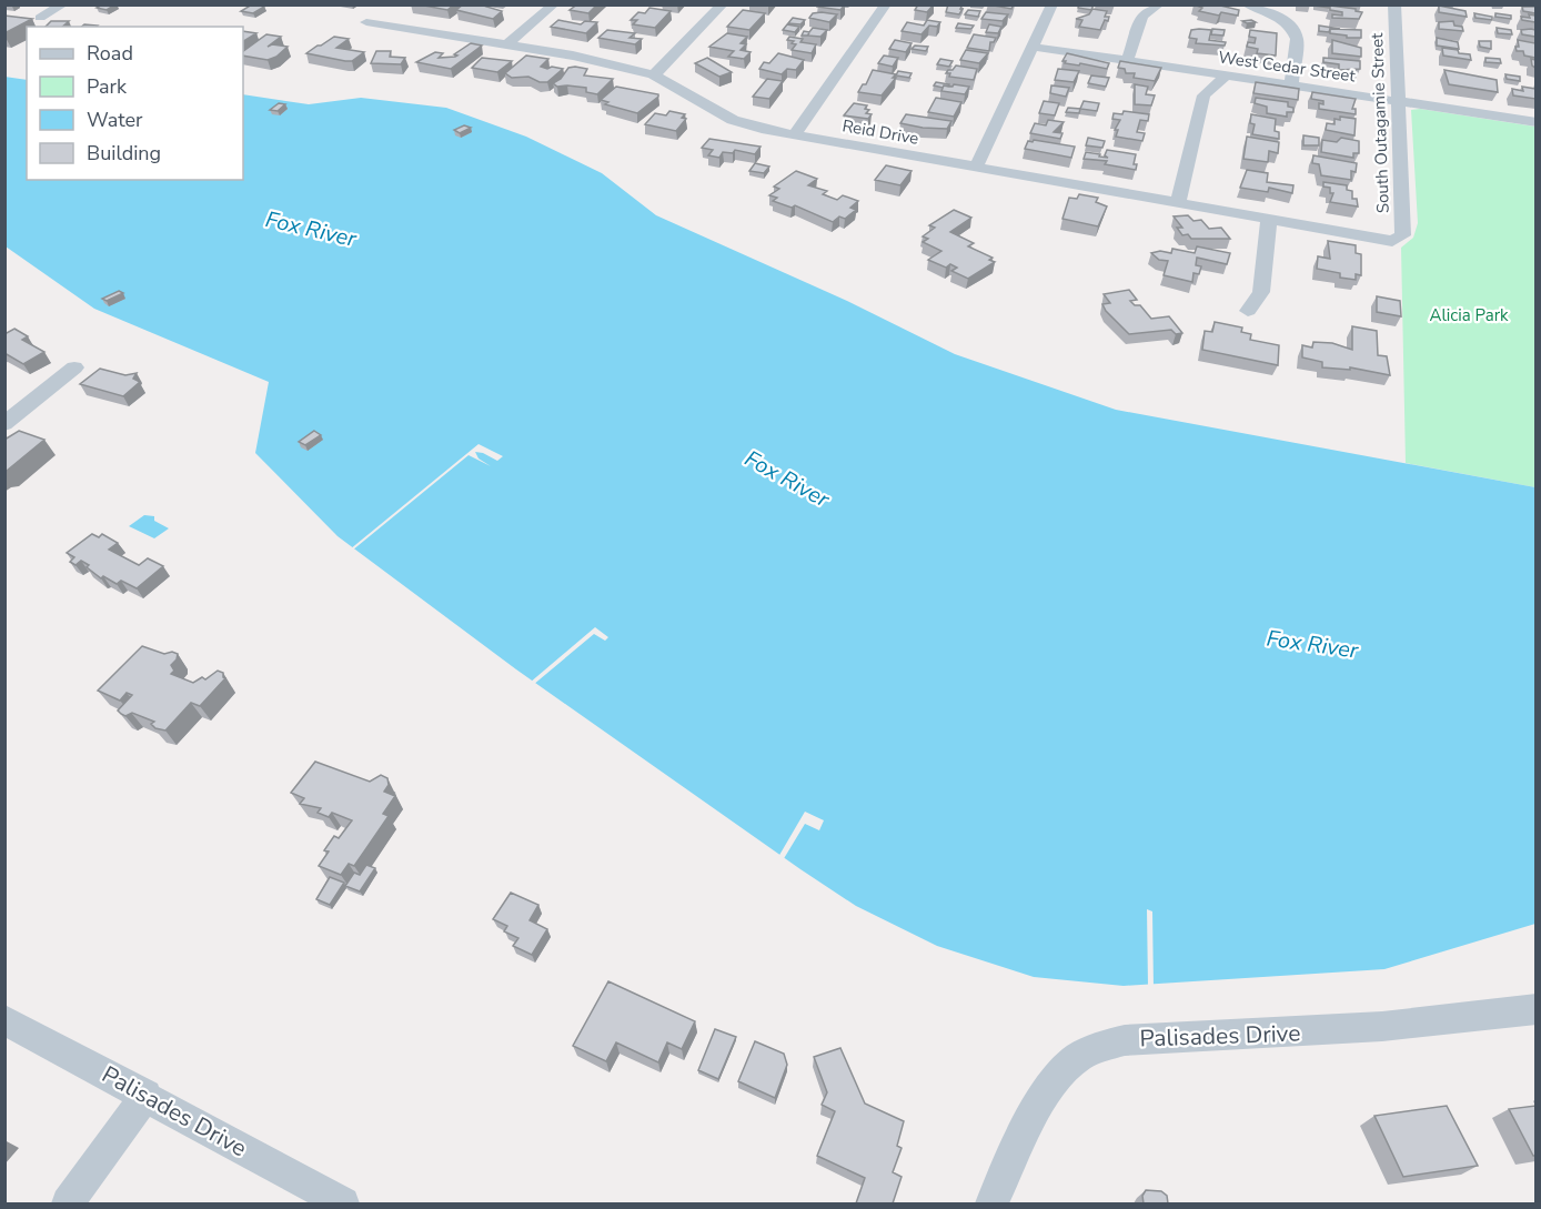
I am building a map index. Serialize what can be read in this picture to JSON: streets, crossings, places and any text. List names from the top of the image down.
{
  "streets": {
    "street": [
      "West Cedar Street",
      "South Outagamie Street",
      "Reid Drive",
      "Palisades Drive"
    ]
  },
  "crossings": [
    ["West Cedar Street", "South Outagamie Street"],
    ["South Outagamie Street", "Reid Drive"]
  ],
  "water": ["Fox River"],
  "parks": ["Alicia Park"],
  "legend": [
    "Road",
    "Park",
    "Water",
    "Building"
  ]
}
